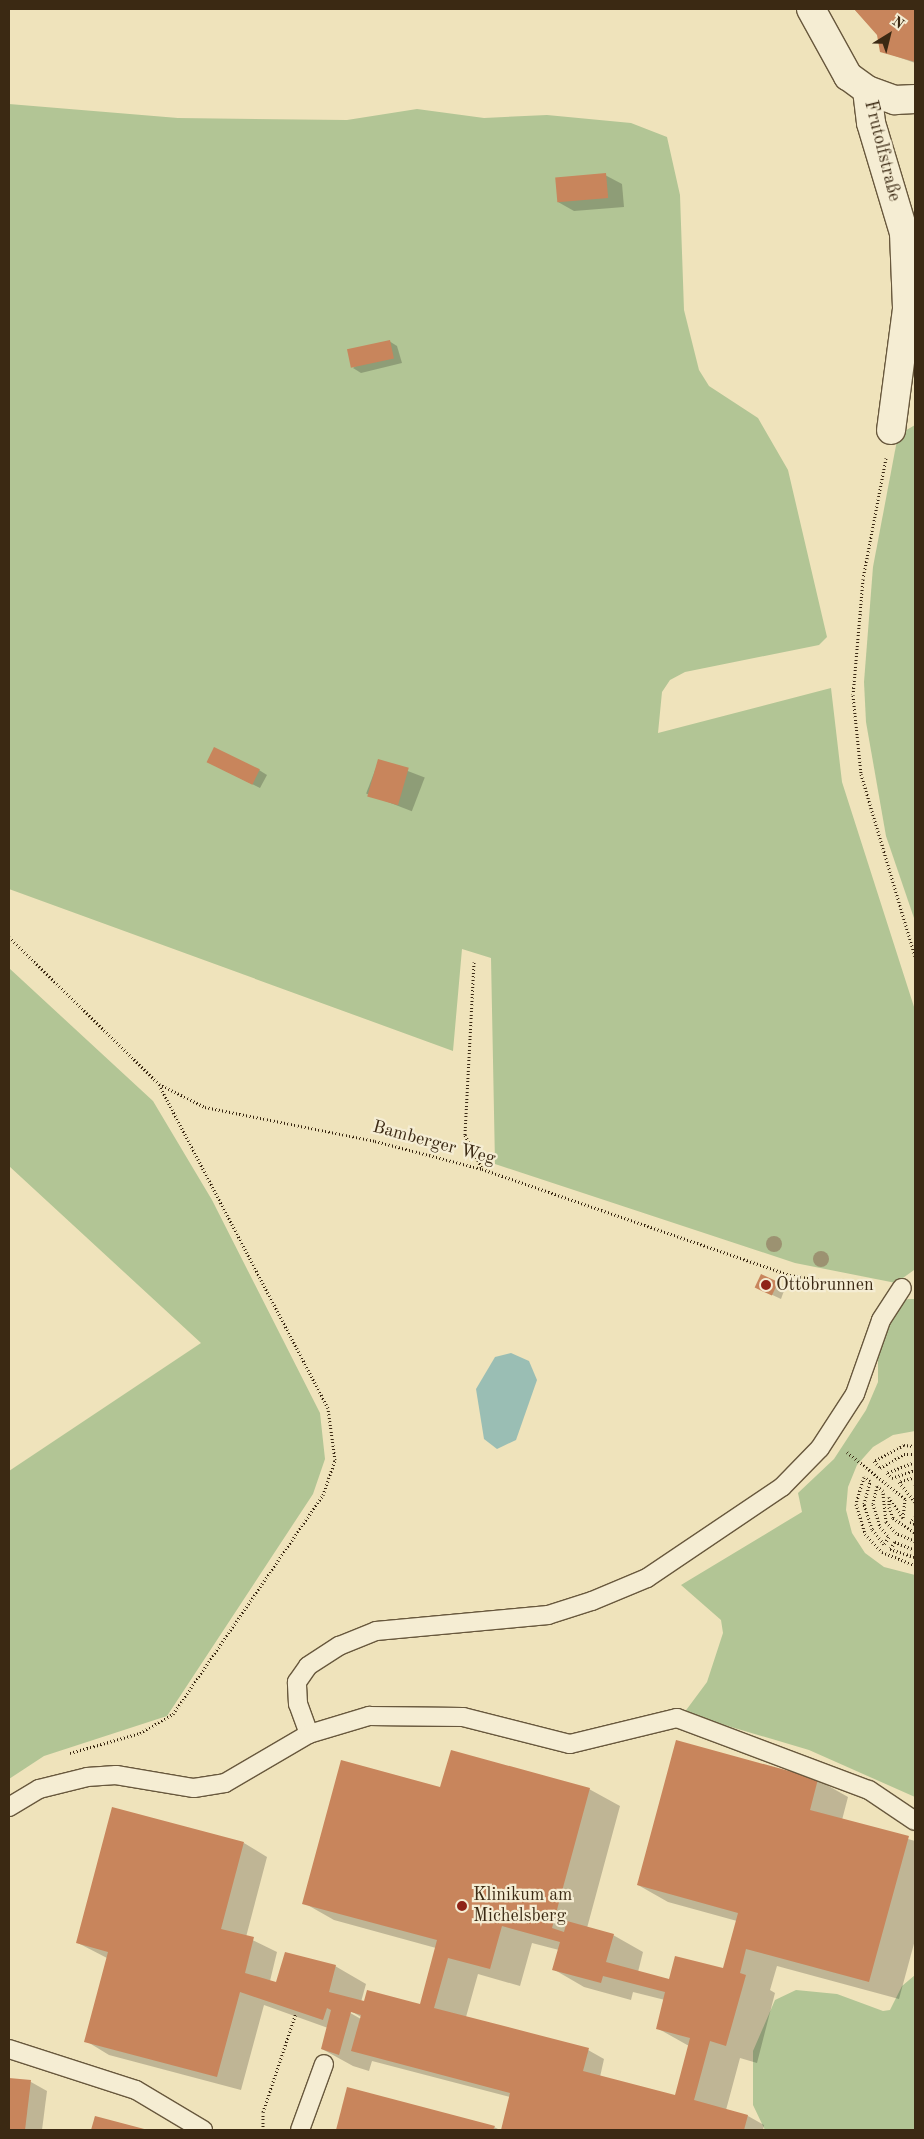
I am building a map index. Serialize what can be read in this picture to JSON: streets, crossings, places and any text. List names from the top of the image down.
{
  "streets": {
    "street": ["Frutolfstraße"],
    "path": ["Bamberger Weg"]
  },
  "places": ["Ottobrunnen", "Klinikum am Michelsberg"],
  "north": "top right"
}
